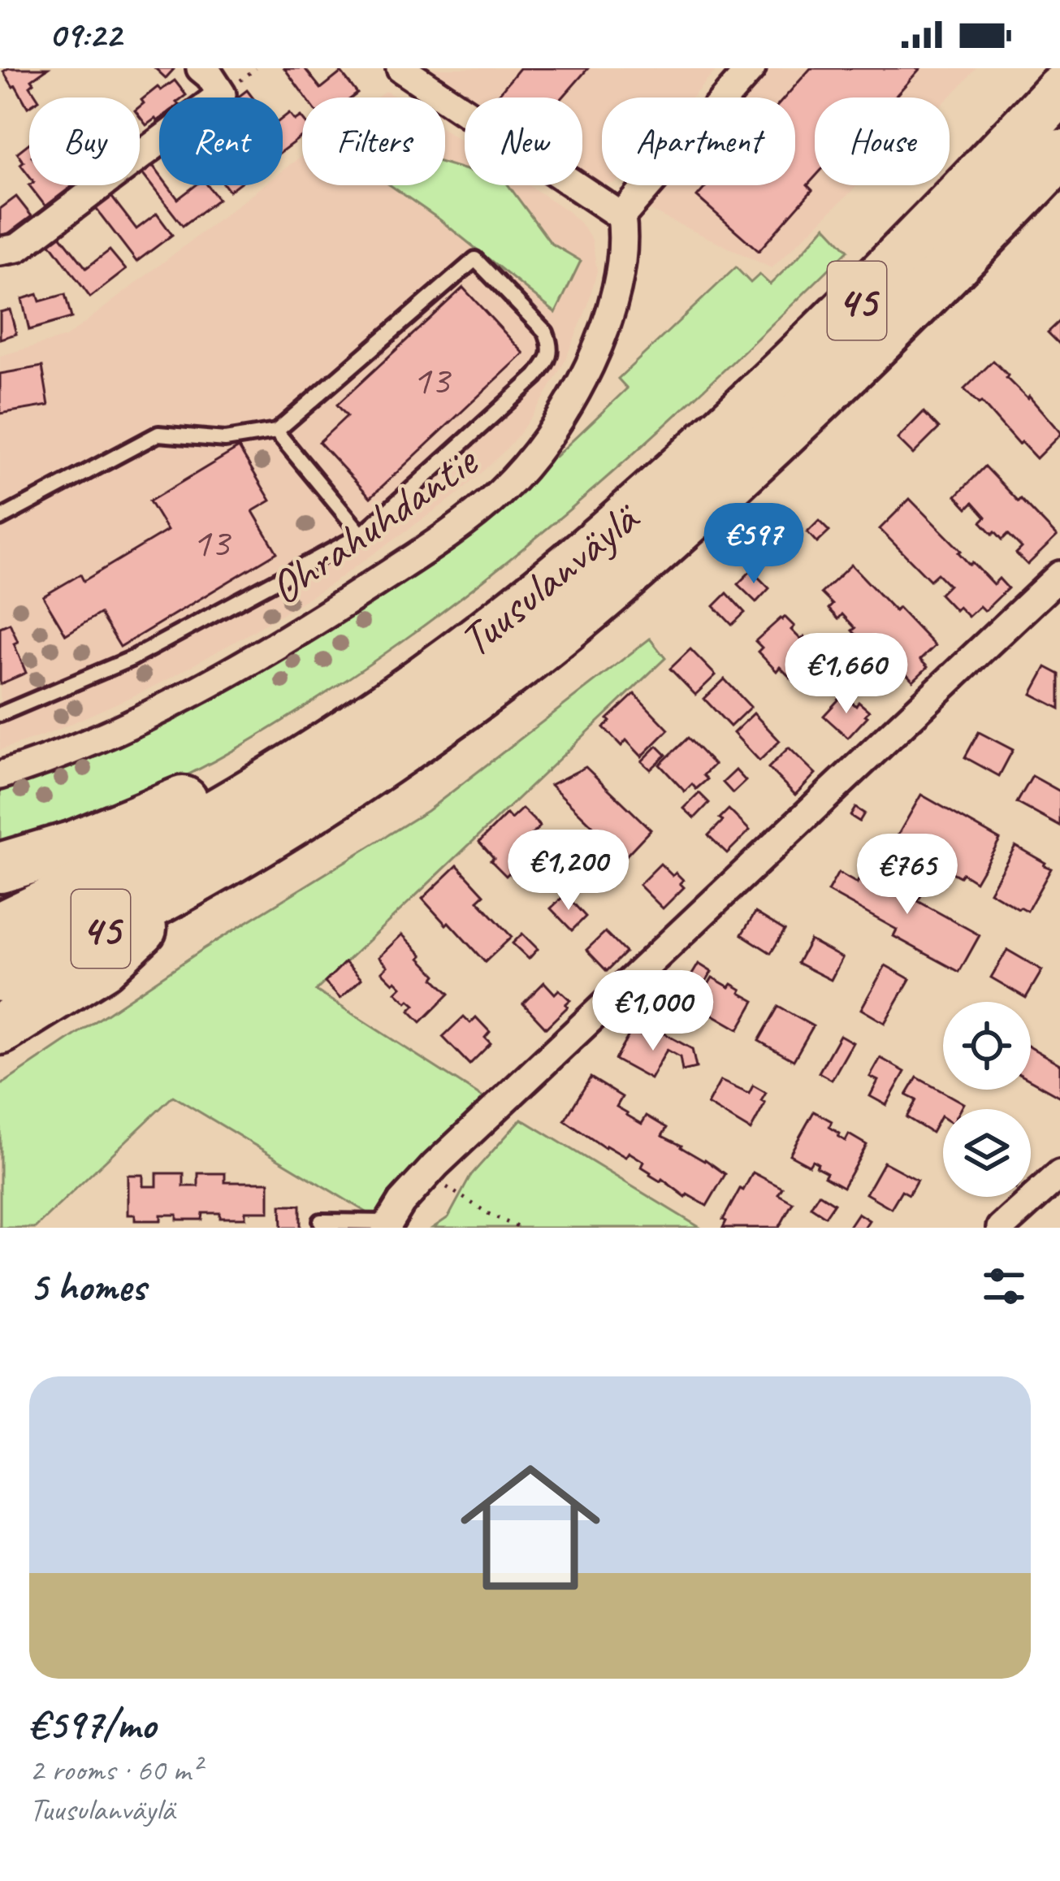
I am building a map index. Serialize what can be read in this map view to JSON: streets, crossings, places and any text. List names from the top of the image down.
{
  "streets": {
    "highway": ["45", "Tuusulanväylä"],
    "street": ["Ohrahuhdantie"]
  },
  "house_numbers": ["13", "13"],
  "page": {
    "status": "09:22",
    "chip": [
      "Buy",
      "Rent",
      "Filters",
      "New",
      "Apartment",
      "House"
    ],
    "price": [
      "€597",
      "€1,660",
      "€1,200",
      "€765",
      "€1,000"
    ],
    "heading": "5 homes",
    "list": [
      {
        "name": "€597/mo",
        "note": "2 rooms · 60 m² · Tuusulanväylä"
      }
    ]
  }
}
